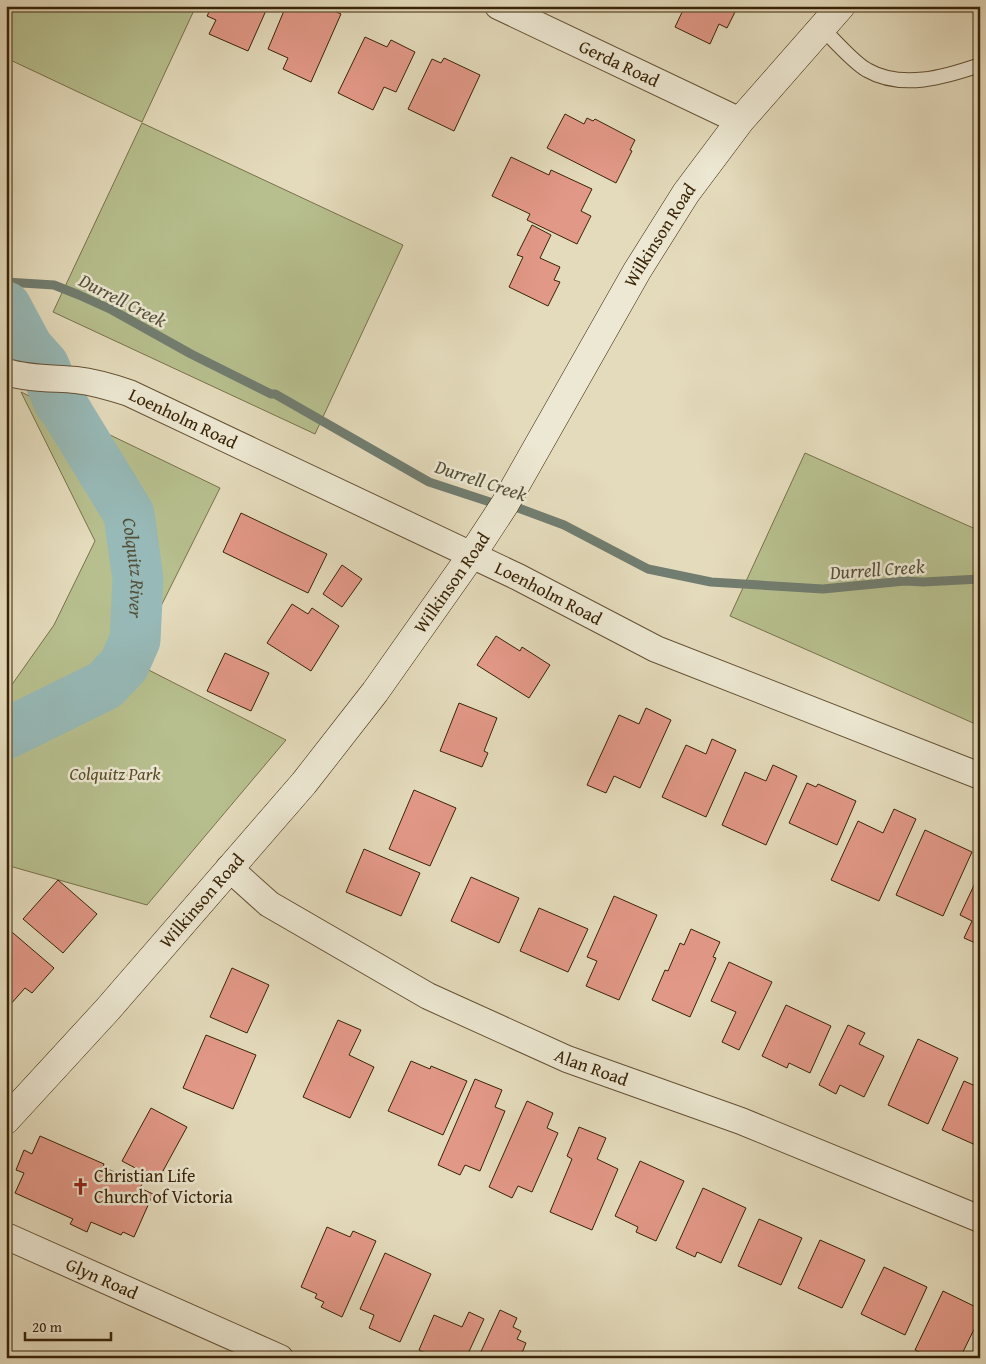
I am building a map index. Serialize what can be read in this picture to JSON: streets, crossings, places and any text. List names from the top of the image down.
{
  "streets": {
    "main road": ["Wilkinson Road"],
    "street": [
      "Gerda Road",
      "Loenholm Road",
      "Alan Road",
      "Glyn Road"
    ]
  },
  "crossings": [
    ["Gerda Road", "Wilkinson Road"],
    ["Wilkinson Road", "Loenholm Road"],
    ["Wilkinson Road", "Alan Road"]
  ],
  "water": ["Durrell Creek", "Colquitz River"],
  "parks": ["Colquitz Park"],
  "places": {
    "church": ["Christian Life Church of Victoria"]
  },
  "scale_bar": "20 m"
}
